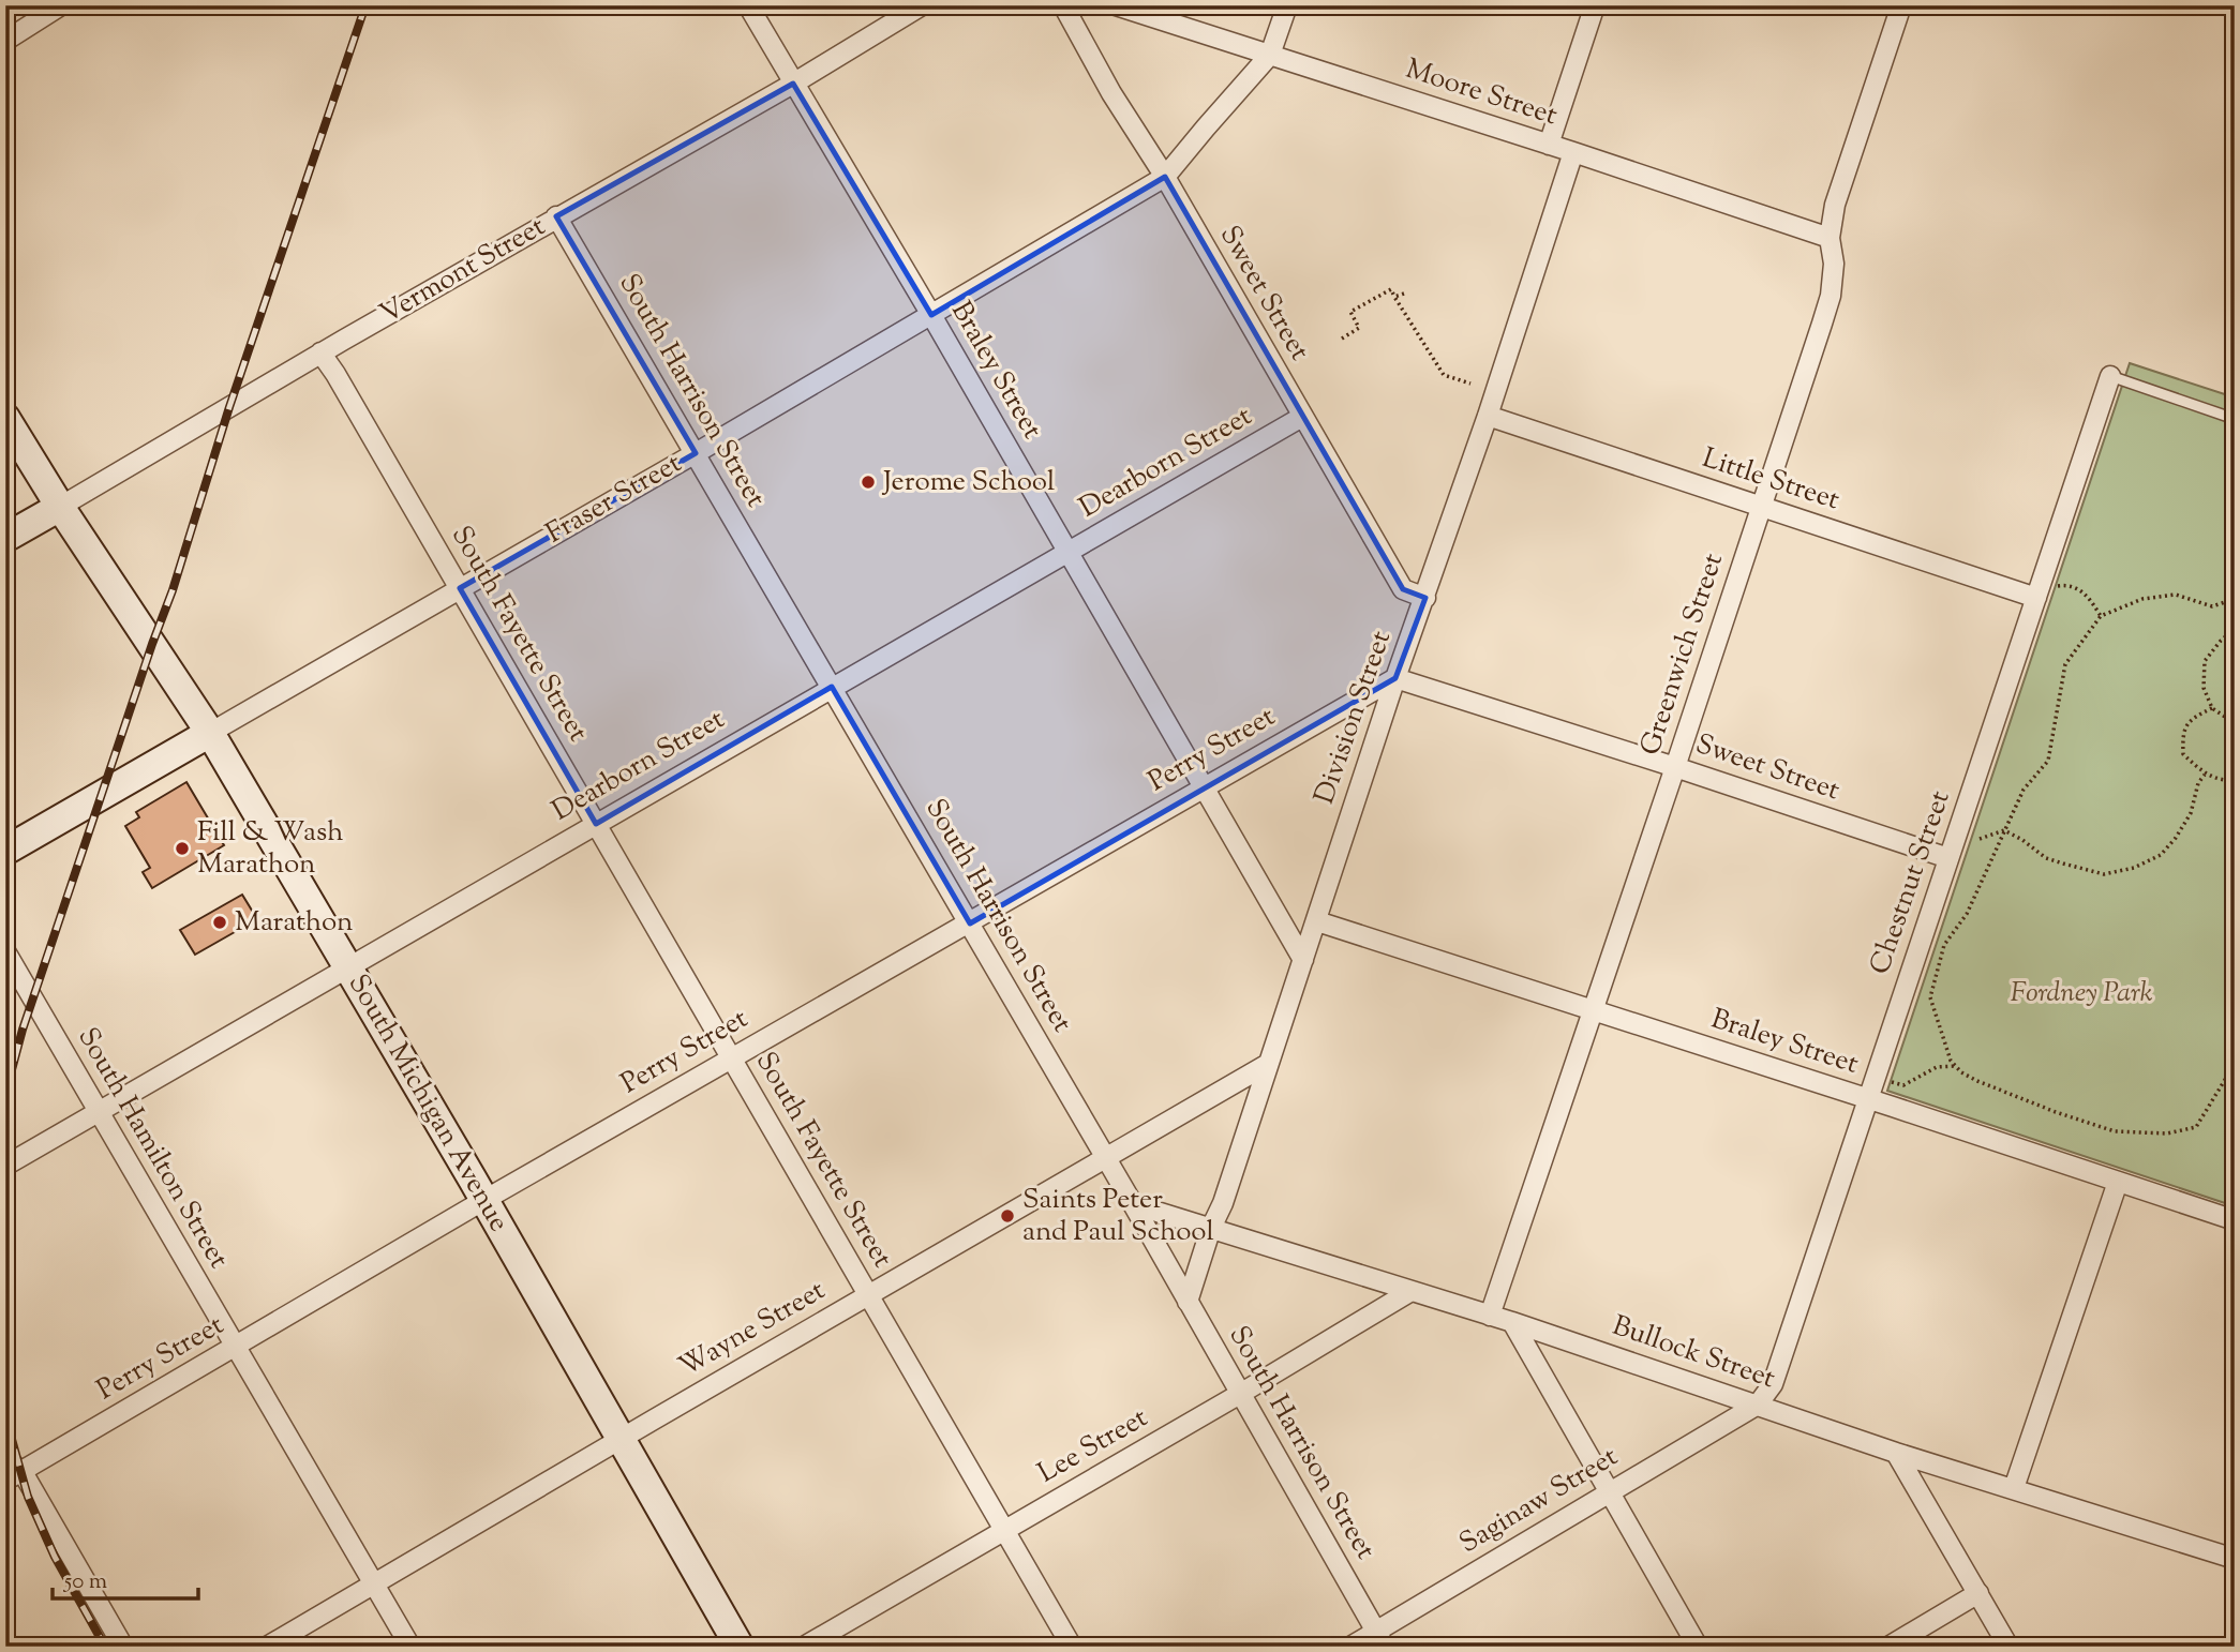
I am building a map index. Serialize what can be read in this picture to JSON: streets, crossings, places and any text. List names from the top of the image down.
{
  "streets": {
    "street": [
      "Moore Street",
      "Vermont Street",
      "Sweet Street",
      "Braley Street",
      "South Harrison Street",
      "Dearborn Street",
      "Little Street",
      "Fraser Street",
      "South Fayette Street",
      "Greenwich Street",
      "Division Street",
      "Perry Street",
      "Chestnut Street",
      "South Michigan Avenue",
      "South Hamilton Street",
      "Wayne Street",
      "Bullock Street",
      "Lee Street",
      "Saginaw Street"
    ]
  },
  "crossings": [
    ["Moore Street", "Fraser Street"],
    ["Moore Street", "Greenwich Street"],
    ["Moore Street", "Division Street"],
    ["Vermont Street", "Braley Street"],
    ["Vermont Street", "South Harrison Street"],
    ["Vermont Street", "South Fayette Street"],
    ["Vermont Street", "South Michigan Avenue"],
    ["Sweet Street", "Dearborn Street"],
    ["Sweet Street", "Fraser Street"],
    ["Sweet Street", "Greenwich Street"],
    ["Sweet Street", "Division Street"],
    ["Sweet Street", "Perry Street"],
    ["Sweet Street", "Chestnut Street"],
    ["Braley Street", "Dearborn Street"],
    ["Braley Street", "Fraser Street"],
    ["Braley Street", "Greenwich Street"],
    ["Braley Street", "Division Street"],
    ["Braley Street", "Perry Street"],
    ["Braley Street", "Chestnut Street"],
    ["South Harrison Street", "Dearborn Street"],
    ["South Harrison Street", "Fraser Street"],
    ["South Harrison Street", "Division Street"],
    ["South Harrison Street", "Perry Street"],
    ["South Harrison Street", "Wayne Street"],
    ["South Harrison Street", "Bullock Street"],
    ["South Harrison Street", "Lee Street"],
    ["South Harrison Street", "Saginaw Street"],
    ["Dearborn Street", "South Fayette Street"],
    ["Dearborn Street", "South Michigan Avenue"],
    ["Dearborn Street", "South Hamilton Street"],
    ["Little Street", "Greenwich Street"],
    ["Little Street", "Division Street"],
    ["Little Street", "Chestnut Street"],
    ["Fraser Street", "South Fayette Street"],
    ["Fraser Street", "South Michigan Avenue"],
    ["South Fayette Street", "Perry Street"],
    ["South Fayette Street", "Wayne Street"],
    ["South Fayette Street", "Lee Street"],
    ["Greenwich Street", "Bullock Street"],
    ["Division Street", "Perry Street"],
    ["Division Street", "Wayne Street"],
    ["Division Street", "Bullock Street"],
    ["Perry Street", "South Michigan Avenue"],
    ["Perry Street", "South Hamilton Street"],
    ["Chestnut Street", "Bullock Street"],
    ["Chestnut Street", "Saginaw Street"],
    ["South Michigan Avenue", "Wayne Street"],
    ["South Hamilton Street", "Wayne Street"],
    ["Bullock Street", "Lee Street"],
    ["Bullock Street", "Saginaw Street"]
  ],
  "parks": ["Fordney Park"],
  "places": [
    "Jerome School",
    "Fill & Wash Marathon",
    "Marathon",
    "Saints Peter and Paul School"
  ],
  "scale_bar": "50 m"
}
